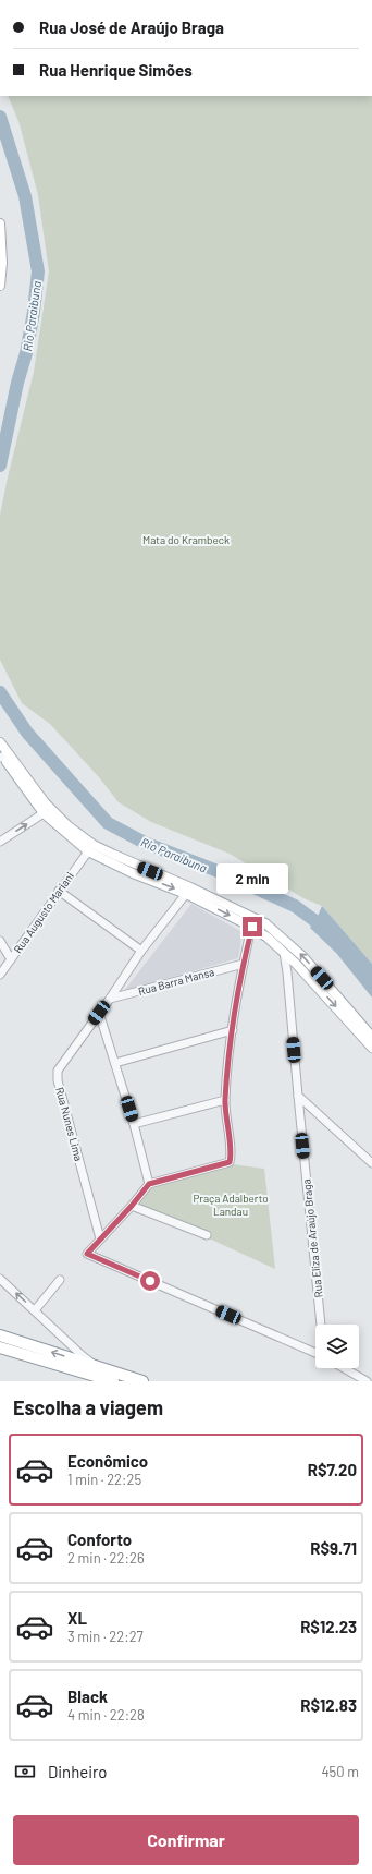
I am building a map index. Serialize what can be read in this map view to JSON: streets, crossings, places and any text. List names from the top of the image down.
{
  "streets": {
    "street": [
      "Rua Augusto Mariani",
      "Rua Barra Mansa",
      "Rua Nunes Lima",
      "Rua Eliza de Araújo Braga"
    ]
  },
  "crossings": [
    ["Rua Barra Mansa", "Rua Nunes Lima"]
  ],
  "water": ["Rio Paraibuna"],
  "parks": ["Mata do Krambeck", "Praça Adalberto Landau"],
  "page": {
    "banner": ["Rua José de Araújo Braga", "Rua Henrique Simões"],
    "bubble": "2 min",
    "heading": "Escolha a viagem",
    "list": [
      {
        "name": "Econômico",
        "note": "1 min · 22:25",
        "value": "R$7.20"
      },
      {
        "name": "Conforto",
        "note": "2 min · 22:26",
        "value": "R$9.71"
      },
      {
        "name": "XL",
        "note": "3 min · 22:27",
        "value": "R$12.23"
      },
      {
        "name": "Black",
        "note": "4 min · 22:28",
        "value": "R$12.83"
      }
    ],
    "pay": ["Dinheiro", "450 m"],
    "buttons": "Confirmar"
  }
}
